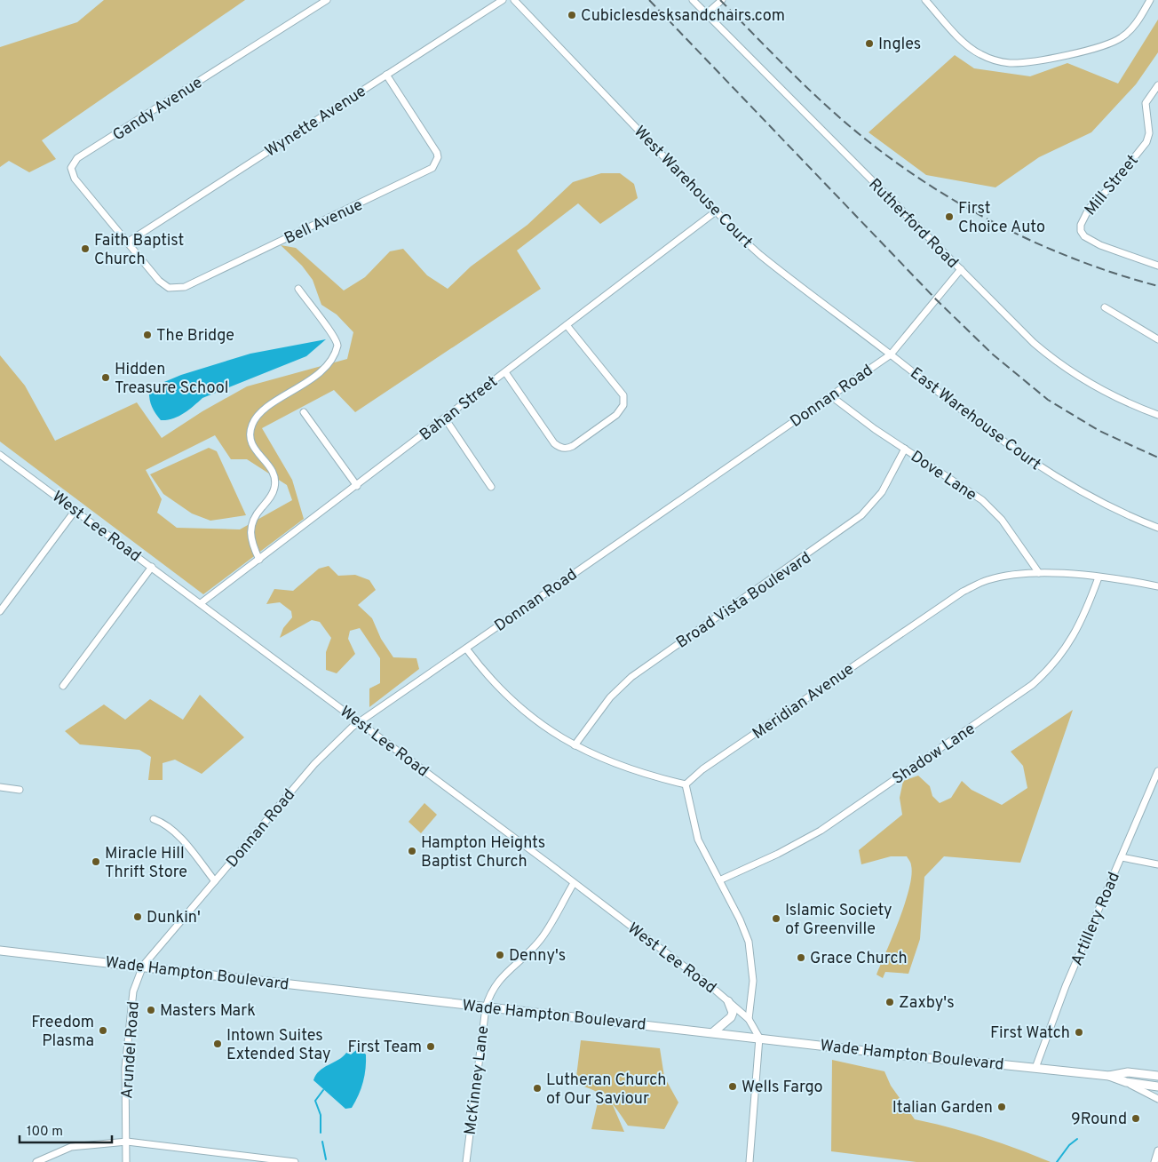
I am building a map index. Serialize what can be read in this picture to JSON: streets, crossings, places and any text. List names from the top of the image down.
{
  "streets": {
    "main road": ["Wade Hampton Boulevard"],
    "street": [
      "Gandy Avenue",
      "Wynette Avenue",
      "Mill Street",
      "West Warehouse Court",
      "Bell Avenue",
      "Rutherford Road",
      "Donnan Road",
      "Bahan Street",
      "East Warehouse Court",
      "Dove Lane",
      "West Lee Road",
      "Broad Vista Boulevard",
      "Meridian Avenue",
      "Shadow Lane",
      "Artillery Road",
      "Arundel Road",
      "McKinney Lane"
    ]
  },
  "crossings": [
    ["Gandy Avenue", "Wynette Avenue"],
    ["Gandy Avenue", "Bell Avenue"],
    ["Wynette Avenue", "Bell Avenue"],
    ["West Warehouse Court", "Donnan Road"],
    ["West Warehouse Court", "Bahan Street"],
    ["West Warehouse Court", "East Warehouse Court"],
    ["Rutherford Road", "Donnan Road"],
    ["Donnan Road", "East Warehouse Court"],
    ["Donnan Road", "Dove Lane"],
    ["Donnan Road", "West Lee Road"],
    ["Donnan Road", "Wade Hampton Boulevard"],
    ["Donnan Road", "Arundel Road"],
    ["Bahan Street", "West Lee Road"],
    ["Dove Lane", "Broad Vista Boulevard"],
    ["Dove Lane", "Meridian Avenue"],
    ["West Lee Road", "Wade Hampton Boulevard"],
    ["Meridian Avenue", "Shadow Lane"],
    ["Artillery Road", "Wade Hampton Boulevard"],
    ["Wade Hampton Boulevard", "Arundel Road"],
    ["Wade Hampton Boulevard", "McKinney Lane"]
  ],
  "places": [
    "Cubiclesdesksandchairs.com",
    "Ingles",
    "First Choice Auto",
    "Faith Baptist Church",
    "The Bridge",
    "Hidden Treasure School",
    "Hampton Heights Baptist Church",
    "Miracle Hill Thrift Store",
    "Dunkin'",
    "Islamic Society of Greenville",
    "Denny's",
    "Grace Church",
    "Zaxby's",
    "Masters Mark",
    "Freedom Plasma",
    "First Watch",
    "Intown Suites Extended Stay",
    "First Team",
    "Wells Fargo",
    "Lutheran Church of Our Saviour",
    "Italian Garden",
    "9Round"
  ],
  "scale_bar": "100 m"
}
